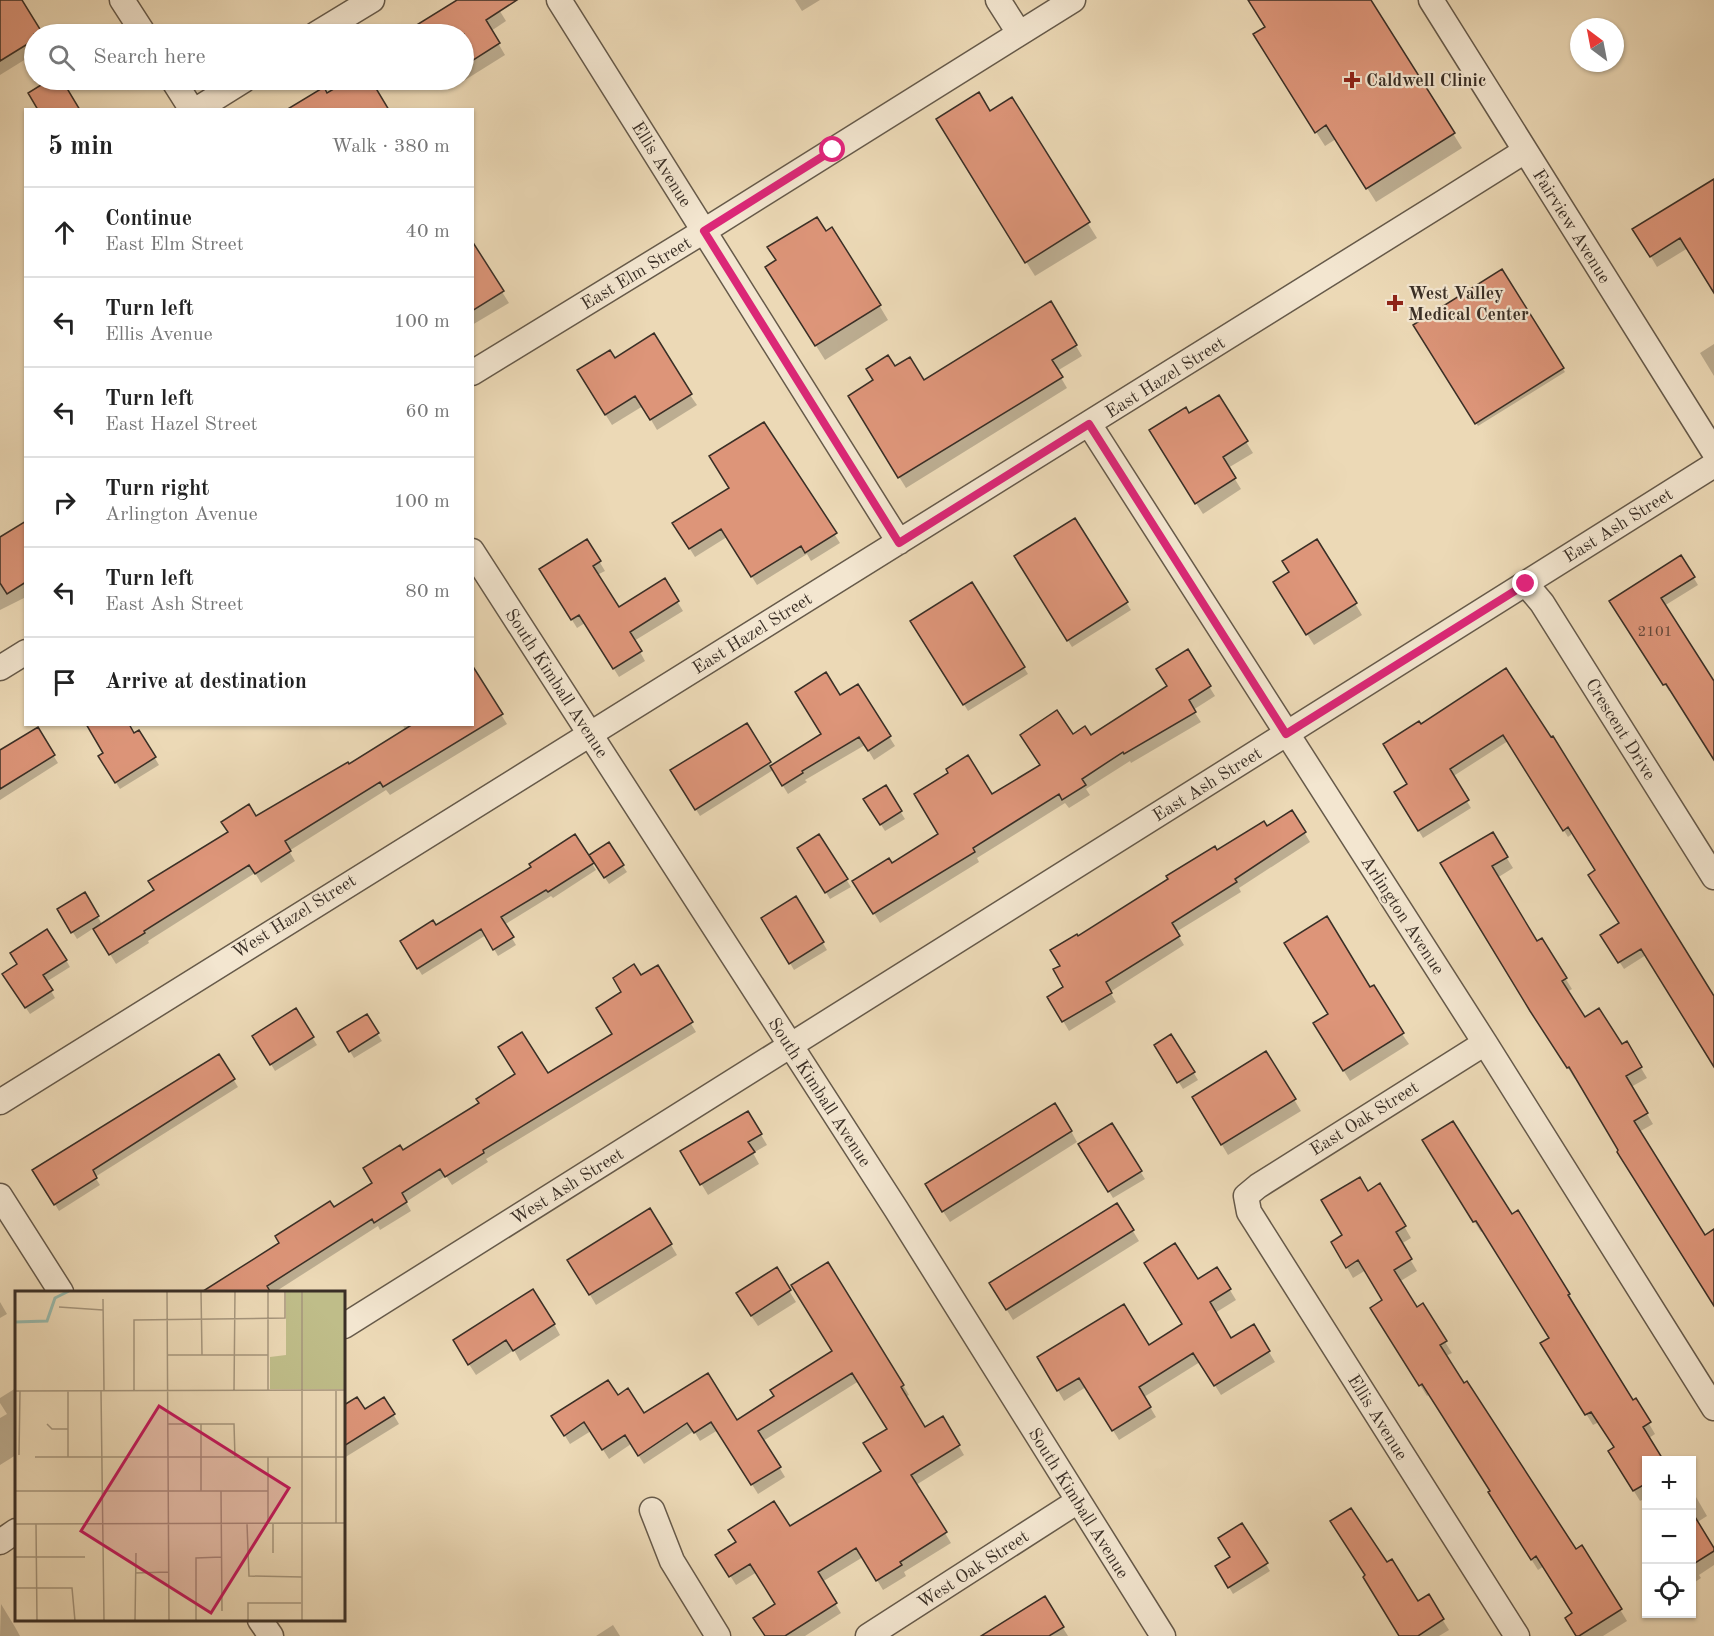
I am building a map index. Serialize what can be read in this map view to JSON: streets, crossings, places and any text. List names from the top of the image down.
{
  "streets": {
    "street": [
      "Ellis Avenue",
      "Fairview Avenue",
      "East Elm Street",
      "East Hazel Street",
      "East Ash Street",
      "South Kimball Avenue",
      "Crescent Drive",
      "Arlington Avenue",
      "West Hazel Street",
      "East Oak Street",
      "West Ash Street",
      "West Oak Street"
    ]
  },
  "crossings": [
    ["Ellis Avenue", "East Elm Street"],
    ["Ellis Avenue", "East Hazel Street"],
    ["Ellis Avenue", "East Oak Street"],
    ["Fairview Avenue", "East Hazel Street"],
    ["East Hazel Street", "South Kimball Avenue"],
    ["East Hazel Street", "Arlington Avenue"],
    ["East Hazel Street", "West Hazel Street"],
    ["East Ash Street", "South Kimball Avenue"],
    ["East Ash Street", "Crescent Drive"],
    ["East Ash Street", "Arlington Avenue"],
    ["East Ash Street", "West Ash Street"],
    ["South Kimball Avenue", "West Hazel Street"],
    ["South Kimball Avenue", "West Ash Street"],
    ["South Kimball Avenue", "West Oak Street"],
    ["Arlington Avenue", "East Oak Street"]
  ],
  "places": {
    "health": ["Caldwell Clinic", "West Valley Medical Center"]
  },
  "house_numbers": ["2101"],
  "north": "top left",
  "page": {
    "search": "Search here",
    "heading": ["5 min", "Walk · 380 m"],
    "list": [
      ["Continue", "East Elm Street", "40 m"],
      ["Turn left", "Ellis Avenue", "100 m"],
      ["Turn left", "East Hazel Street", "60 m"],
      ["Turn right", "Arlington Avenue", "100 m"],
      ["Turn left", "East Ash Street", "80 m"],
      "Arrive at destination"
    ],
    "map_buttons": ["+", "−"]
  }
}
